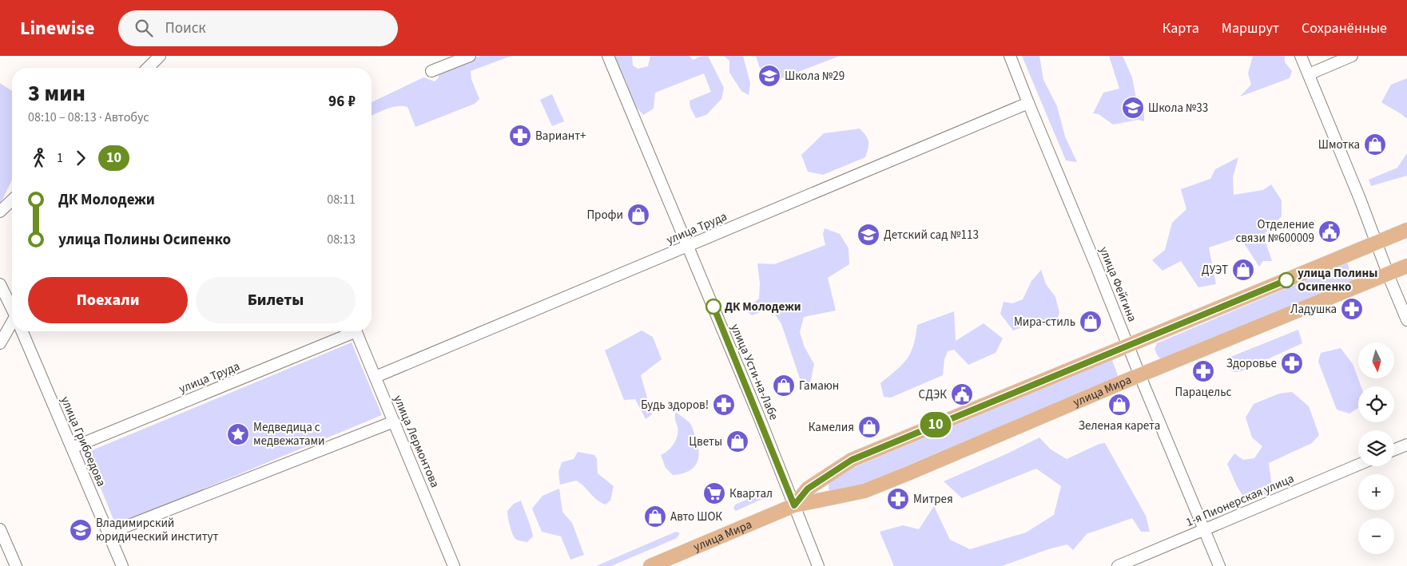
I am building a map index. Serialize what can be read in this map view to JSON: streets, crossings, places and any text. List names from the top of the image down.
{
  "streets": {
    "main road": ["улица Мира"],
    "street": [
      "улица Труда",
      "улица Фейгина",
      "улица Усти-на-Лабе",
      "улица Грибоедова",
      "улица Лермонтова",
      "1-я Пионерская улица"
    ]
  },
  "crossings": [
    ["улица Труда", "улица Фейгина"],
    ["улица Труда", "улица Усти-на-Лабе"],
    ["улица Труда", "улица Грибоедова"],
    ["улица Труда", "улица Лермонтова"],
    ["улица Фейгина", "улица Мира"],
    ["улица Фейгина", "1-я Пионерская улица"],
    ["улица Усти-на-Лабе", "улица Мира"]
  ],
  "places": {
    "school or university": [
      "Школа №29",
      "Школа №33",
      "Детский сад №113",
      "Владимирский юридический институт"
    ],
    "pharmacy": [
      "Вариант+",
      "Ладушка",
      "Здоровье",
      "Парацельс",
      "Будь здоров!",
      "Митрея"
    ],
    "shop": [
      "Шмотка",
      "Профи",
      "ДУЭТ",
      "Мира-стиль",
      "Гамаюн",
      "Зеленая карета",
      "Камелия",
      "Цветы",
      "Авто ШОК"
    ],
    "public building": ["Отделение связи №600009", "СДЭК"],
    "other": ["улица Полины Осипенко", "ДК Молодежи"],
    "place": ["Медведица с медвежатами"],
    "supermarket": ["Квартал"]
  },
  "lines": ["bus line 10"],
  "north": "bottom",
  "page": {
    "header": "Linewise",
    "search": "Поиск",
    "nav": ["Карта", "Маршрут", "Сохранённые"],
    "on_map": "10",
    "heading": ["3 мин", "08:10 – 08:13 · Автобус", "96 ₽"],
    "legs": ["1", "10"],
    "list": [
      {
        "name": "ДК Молодежи",
        "value": "08:11"
      },
      {
        "name": "улица Полины Осипенко",
        "value": "08:13"
      }
    ],
    "buttons": ["Поехали", "Билеты"],
    "map_buttons": ["+", "−"]
  }
}
